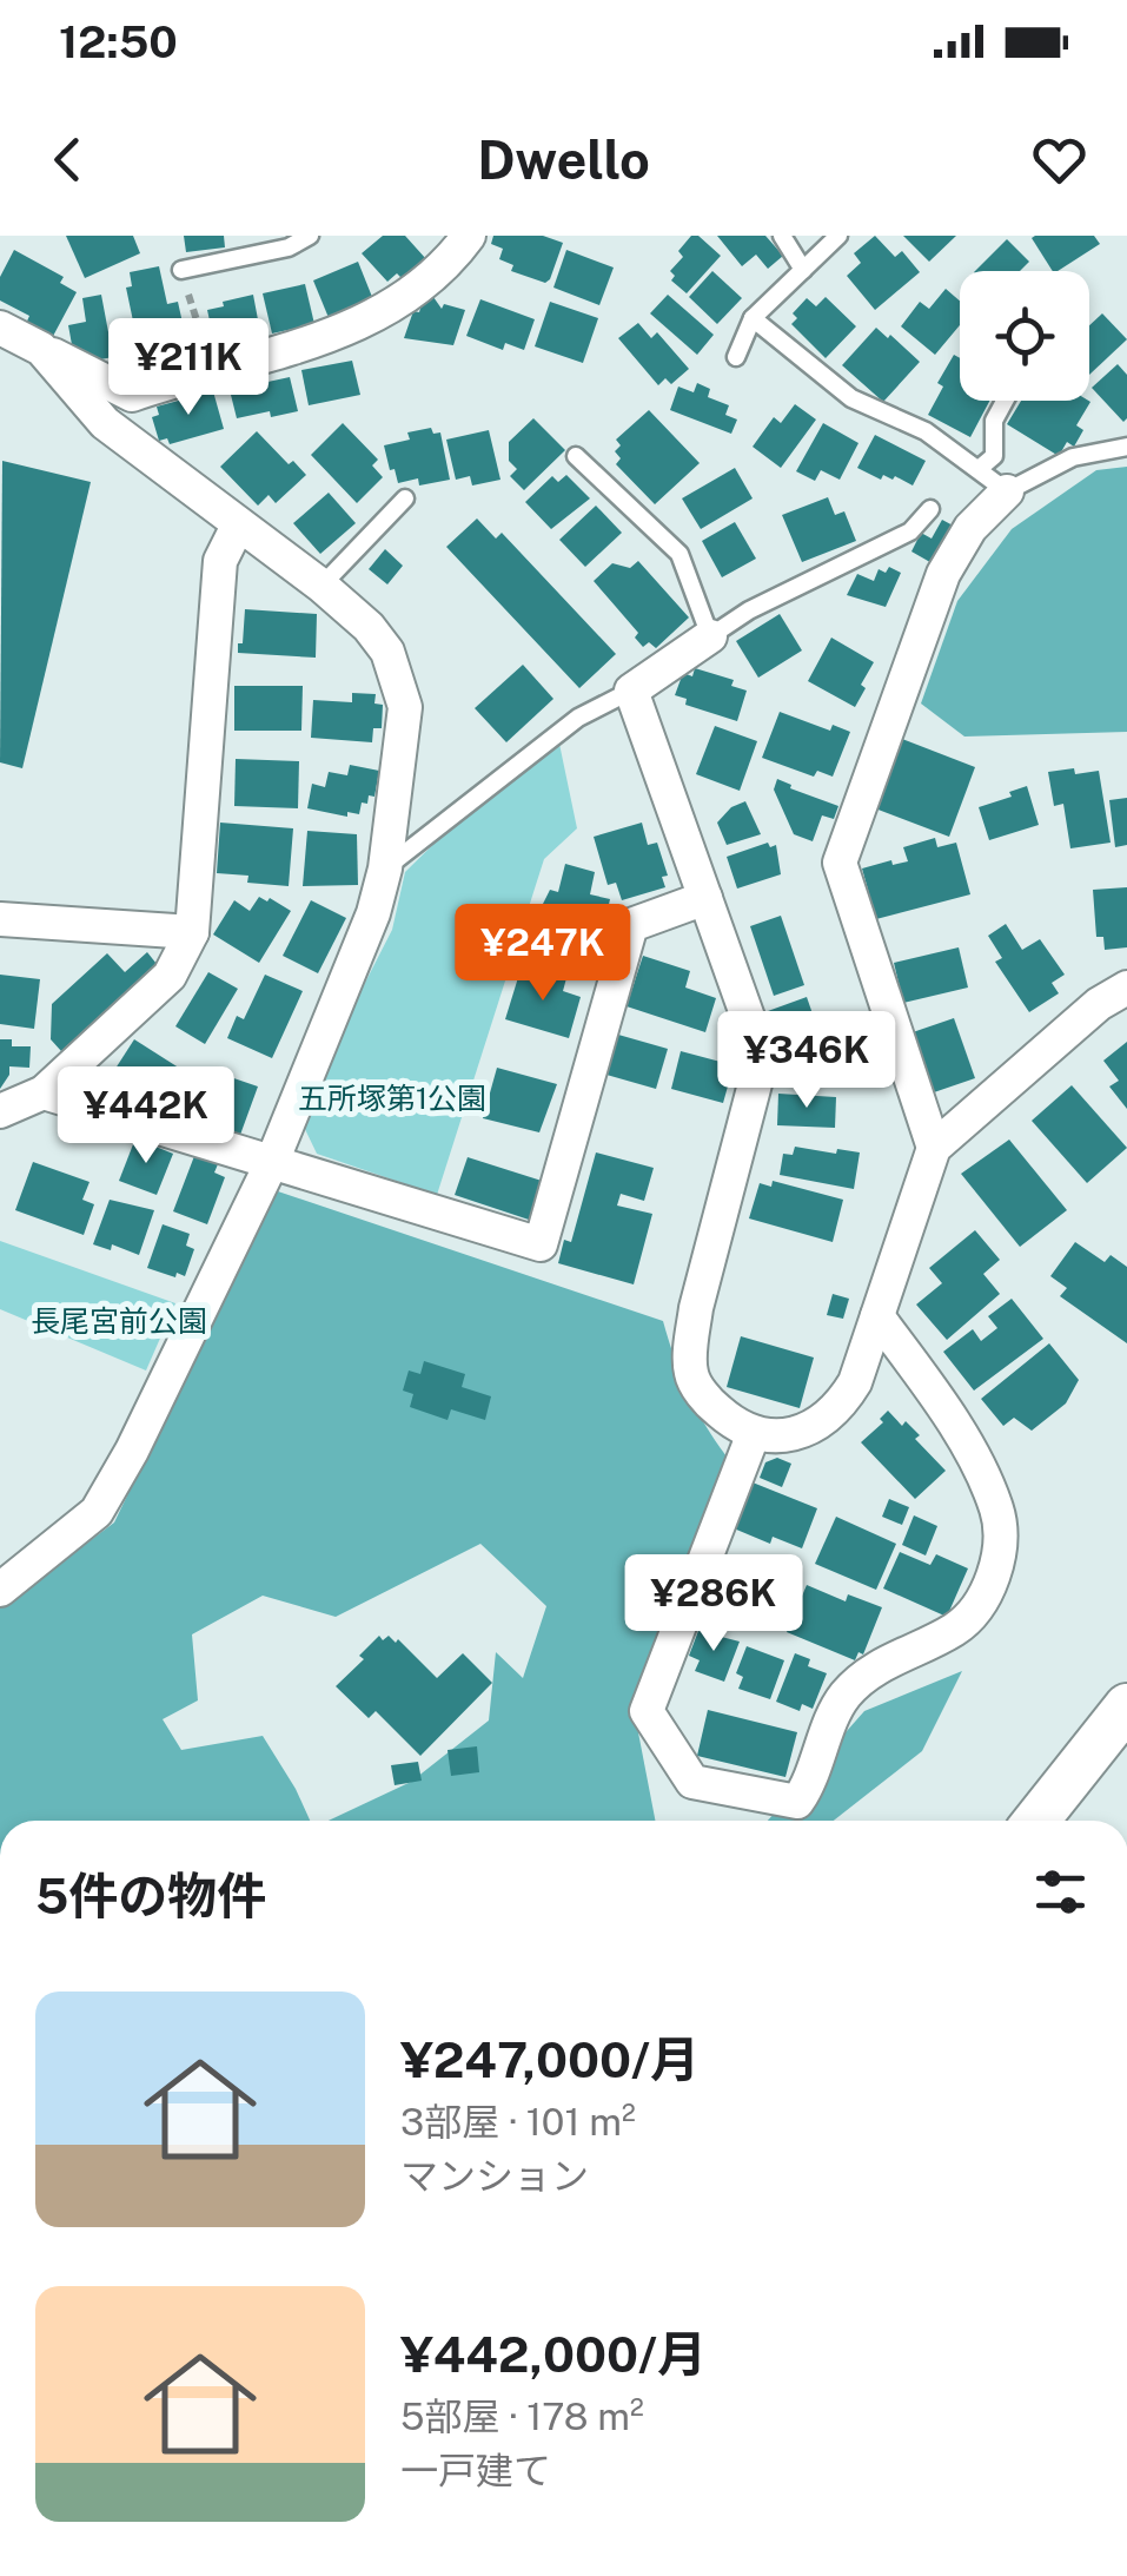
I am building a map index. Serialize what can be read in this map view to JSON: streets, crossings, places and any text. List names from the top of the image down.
{
  "parks": ["五所塚第1公園", "長尾宮前公園"],
  "page": {
    "status": "12:50",
    "header": "Dwello",
    "price": [
      "¥211K",
      "¥247K",
      "¥346K",
      "¥442K",
      "¥286K"
    ],
    "heading": "5件の物件",
    "list": [
      {
        "name": "¥247,000/月",
        "note": "3部屋 · 101 m² · マンション"
      },
      {
        "name": "¥442,000/月",
        "note": "5部屋 · 178 m² · 一戸建て"
      }
    ]
  }
}
